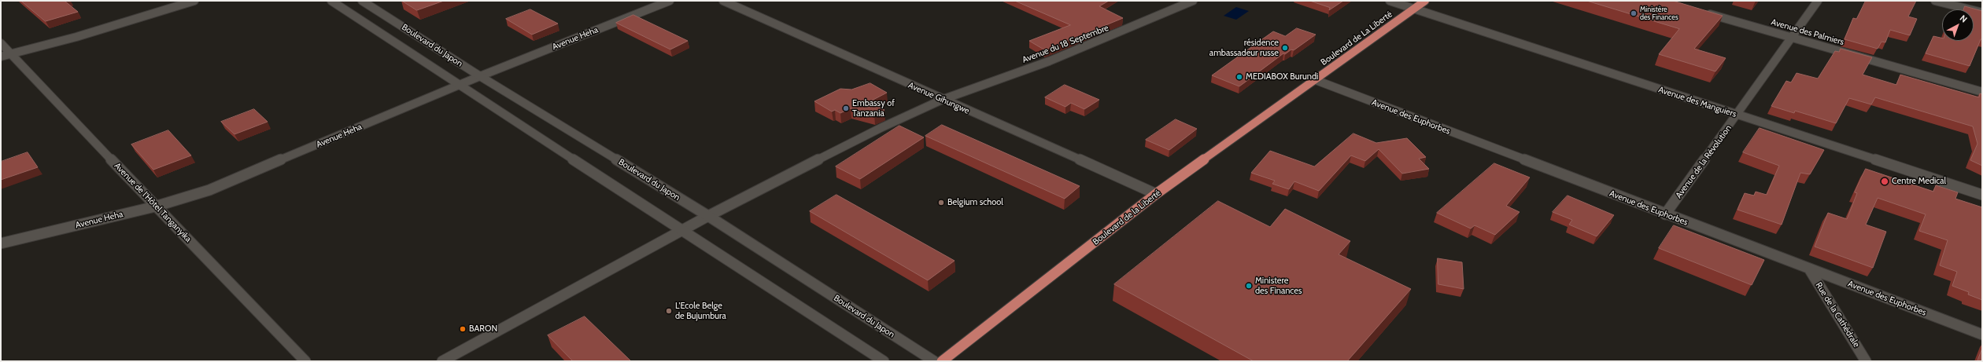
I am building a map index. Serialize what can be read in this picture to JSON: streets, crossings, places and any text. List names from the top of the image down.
{
  "streets": {
    "highway": ["Boulevard de La Liberté", "Boulevard de la Liberté"],
    "street": [
      "Avenue des Palmiers",
      "Avenue Heha",
      "Avenue du 18 Septembre",
      "Boulevard du Japon",
      "Avenue Gihungwe",
      "Avenue des Manguiers",
      "Avenue des Euphorbes",
      "Avenue de la Révolution",
      "Avenue de l'Hôtel Tanganyika",
      "Rue de la Cathédrale"
    ]
  },
  "crossings": [
    ["Avenue des Palmiers", "Avenue de la Révolution"],
    ["Avenue Heha", "Boulevard du Japon"],
    ["Avenue Heha", "Avenue de l'Hôtel Tanganyika"],
    ["Boulevard de La Liberté", "Avenue des Manguiers"],
    ["Boulevard de La Liberté", "Avenue des Euphorbes"],
    ["Boulevard de La Liberté", "Boulevard de la Liberté"],
    ["Avenue du 18 Septembre", "Boulevard du Japon"],
    ["Avenue du 18 Septembre", "Avenue Gihungwe"],
    ["Avenue Gihungwe", "Boulevard de la Liberté"],
    ["Avenue des Manguiers", "Avenue de la Révolution"],
    ["Avenue des Euphorbes", "Avenue de la Révolution"],
    ["Avenue des Euphorbes", "Boulevard de la Liberté"],
    ["Avenue des Euphorbes", "Rue de la Cathédrale"]
  ],
  "places": [
    "Ministère des Finances",
    "résidence ambassadeur russe",
    "MEDIABOX Burundi",
    "Embassy of Tanzania",
    "Centre Medical",
    "Belgium school",
    "Ministere des Finances",
    "L'Ecole Belge de Bujumbura",
    "BARON"
  ],
  "north": "top right"
}
